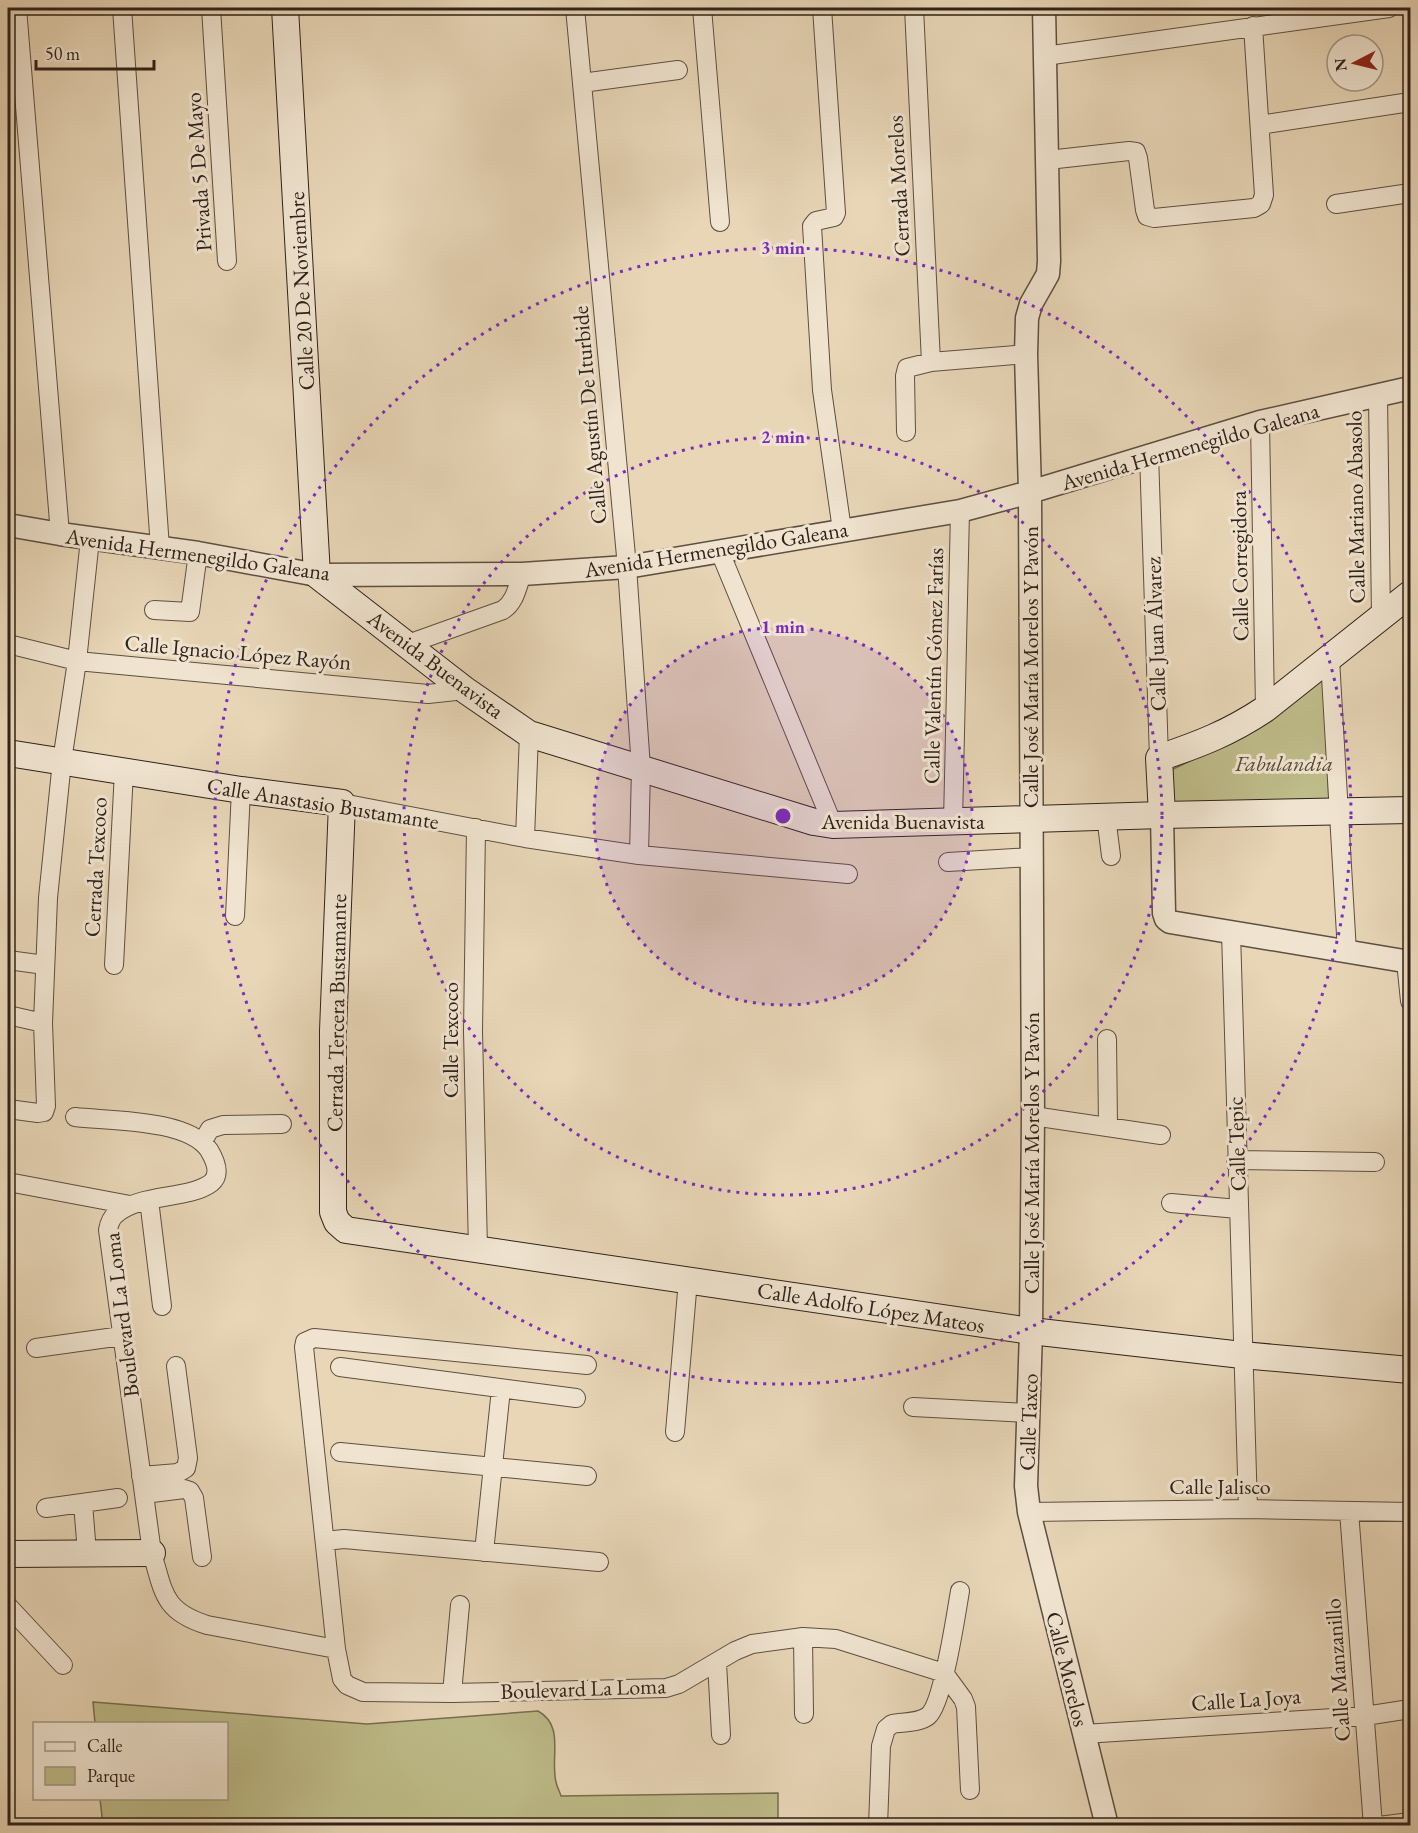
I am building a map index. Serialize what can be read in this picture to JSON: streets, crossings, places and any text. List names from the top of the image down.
{
  "streets": {
    "main road": [
      "Calle 20 De Noviembre",
      "Calle Juan Álvarez",
      "Avenida Buenavista",
      "Calle Anastasio Bustamante",
      "Cerrada Tercera Bustamante",
      "Calle Adolfo López Mateos"
    ],
    "street": [
      "Privada 5 De Mayo",
      "Cerrada Morelos",
      "Calle Agustín De Iturbide",
      "Avenida Hermenegildo Galeana",
      "Calle Mariano Abasolo",
      "Calle Corregidora",
      "Calle Ignacio López Rayón",
      "Calle Valentín Gómez Farías",
      "Calle José María Morelos Y Pavón",
      "Cerrada Texcoco",
      "Calle Texcoco",
      "Calle Tepic",
      "Boulevard La Loma",
      "Calle Taxco",
      "Calle Jalisco",
      "Calle Morelos",
      "Calle Manzanillo",
      "Calle La Joya"
    ]
  },
  "crossings": [
    ["Calle 20 De Noviembre", "Avenida Hermenegildo Galeana"],
    ["Calle 20 De Noviembre", "Avenida Buenavista"],
    ["Calle Agustín De Iturbide", "Avenida Hermenegildo Galeana"],
    ["Calle Agustín De Iturbide", "Avenida Buenavista"],
    ["Calle Agustín De Iturbide", "Calle Anastasio Bustamante"],
    ["Avenida Hermenegildo Galeana", "Calle Mariano Abasolo"],
    ["Avenida Hermenegildo Galeana", "Calle Corregidora"],
    ["Avenida Hermenegildo Galeana", "Calle Juan Álvarez"],
    ["Avenida Hermenegildo Galeana", "Avenida Buenavista"],
    ["Avenida Hermenegildo Galeana", "Calle Valentín Gómez Farías"],
    ["Avenida Hermenegildo Galeana", "Calle José María Morelos Y Pavón"],
    ["Calle Juan Álvarez", "Avenida Buenavista"],
    ["Calle Ignacio López Rayón", "Avenida Buenavista"],
    ["Avenida Buenavista", "Calle Valentín Gómez Farías"],
    ["Avenida Buenavista", "Calle José María Morelos Y Pavón"],
    ["Calle José María Morelos Y Pavón", "Calle Adolfo López Mateos"],
    ["Calle José María Morelos Y Pavón", "Calle Taxco"],
    ["Calle Anastasio Bustamante", "Cerrada Texcoco"],
    ["Calle Anastasio Bustamante", "Cerrada Tercera Bustamante"],
    ["Calle Anastasio Bustamante", "Calle Texcoco"],
    ["Cerrada Tercera Bustamante", "Calle Adolfo López Mateos"],
    ["Calle Texcoco", "Calle Adolfo López Mateos"],
    ["Calle Tepic", "Calle Adolfo López Mateos"],
    ["Calle Tepic", "Calle Jalisco"],
    ["Calle Adolfo López Mateos", "Calle Taxco"],
    ["Calle Taxco", "Calle Jalisco"],
    ["Calle Taxco", "Calle Morelos"],
    ["Calle Jalisco", "Calle Morelos"],
    ["Calle Jalisco", "Calle Manzanillo"],
    ["Calle Morelos", "Calle La Joya"],
    ["Calle Manzanillo", "Calle La Joya"]
  ],
  "parks": ["Fabulandia"],
  "legend": ["Calle", "Parque"],
  "scale_bar": "50 m",
  "north": "left",
  "rings": ["3 min", "2 min", "1 min"]
}
